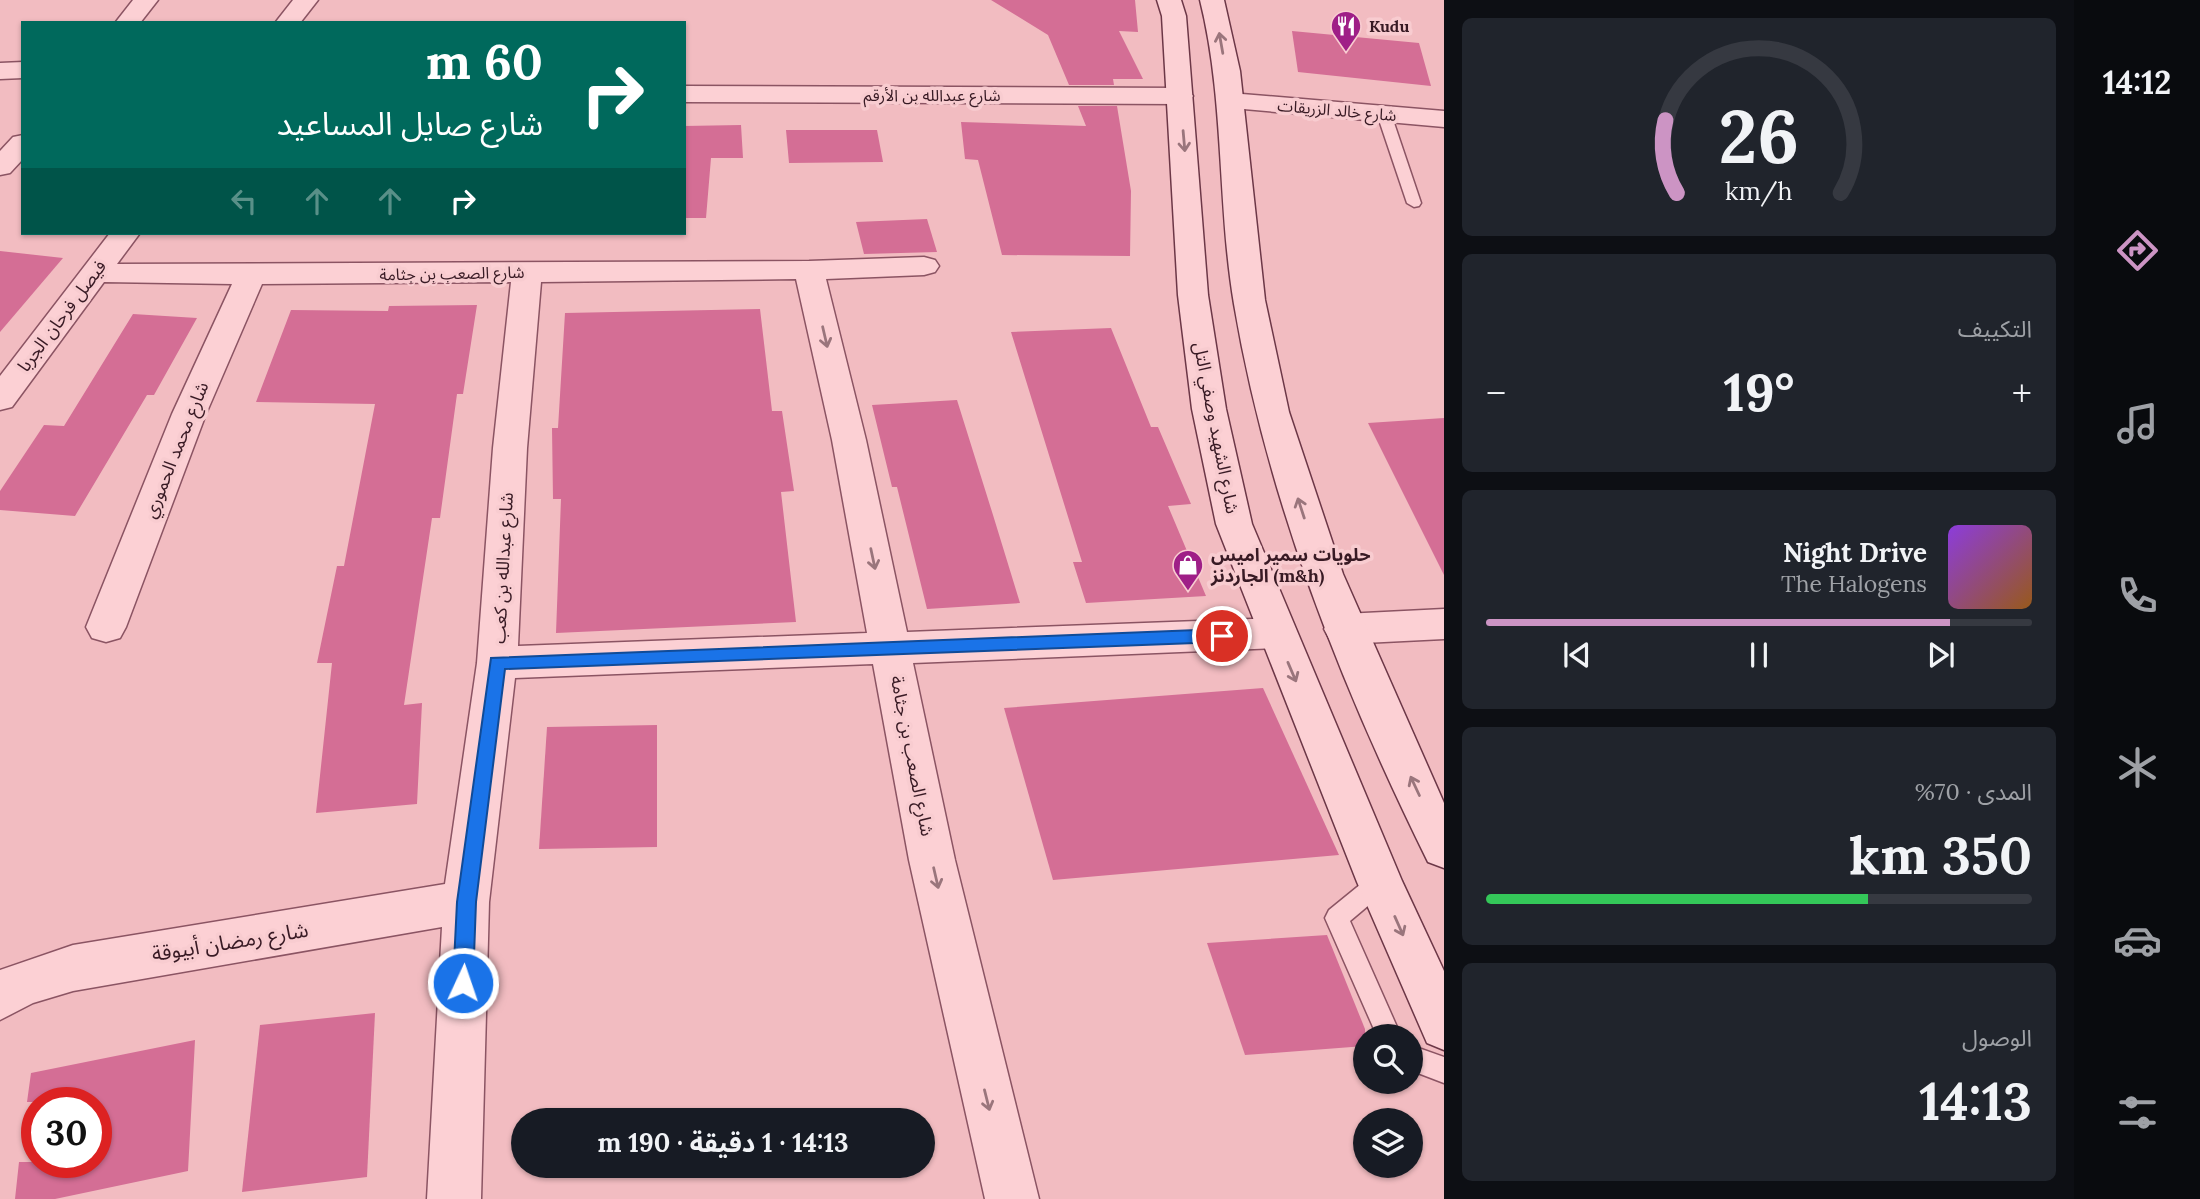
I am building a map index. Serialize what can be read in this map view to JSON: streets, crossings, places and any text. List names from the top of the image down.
{
  "streets": {
    "street": [
      "شارع عبدالله بن الأرقم",
      "شارع خالد الزريقات",
      "شارع الصعب بن جثامة",
      "فيصل فرحان الجربا",
      "شارع الشهيد وصفي التل",
      "شارع محمد الحموري",
      "شارع عبدالله بن كعب",
      "شارع رمضان أبيوقة"
    ]
  },
  "crossings": [
    ["شارع عبدالله بن الأرقم", "شارع الشهيد وصفي التل"],
    ["شارع الصعب بن جثامة", "فيصل فرحان الجربا"],
    ["شارع الصعب بن جثامة", "شارع محمد الحموري"],
    ["شارع الصعب بن جثامة", "شارع عبدالله بن كعب"],
    ["شارع عبدالله بن كعب", "شارع رمضان أبيوقة"]
  ],
  "one_way": ["شارع الصعب بن جثامة"],
  "places": {
    "restaurant": ["Kudu"],
    "shop": ["حلويات سمير اميس الجاردنز (m&h)"]
  },
  "page": {
    "tabs": "14:12",
    "turn": ["60 m", "شارع صايل المساعيد"],
    "tile": [
      "التكييف",
      ["المدى · 70%", "350 km"],
      ["الوصول", "14:13"]
    ],
    "heat": ["−", "19°", "+"],
    "song": ["Night Drive", "The Halogens"],
    "limit": "30",
    "trip": "14:13 · 1 دقيقة · 190 m",
    "gauge": ["26", "km/h"]
  }
}
